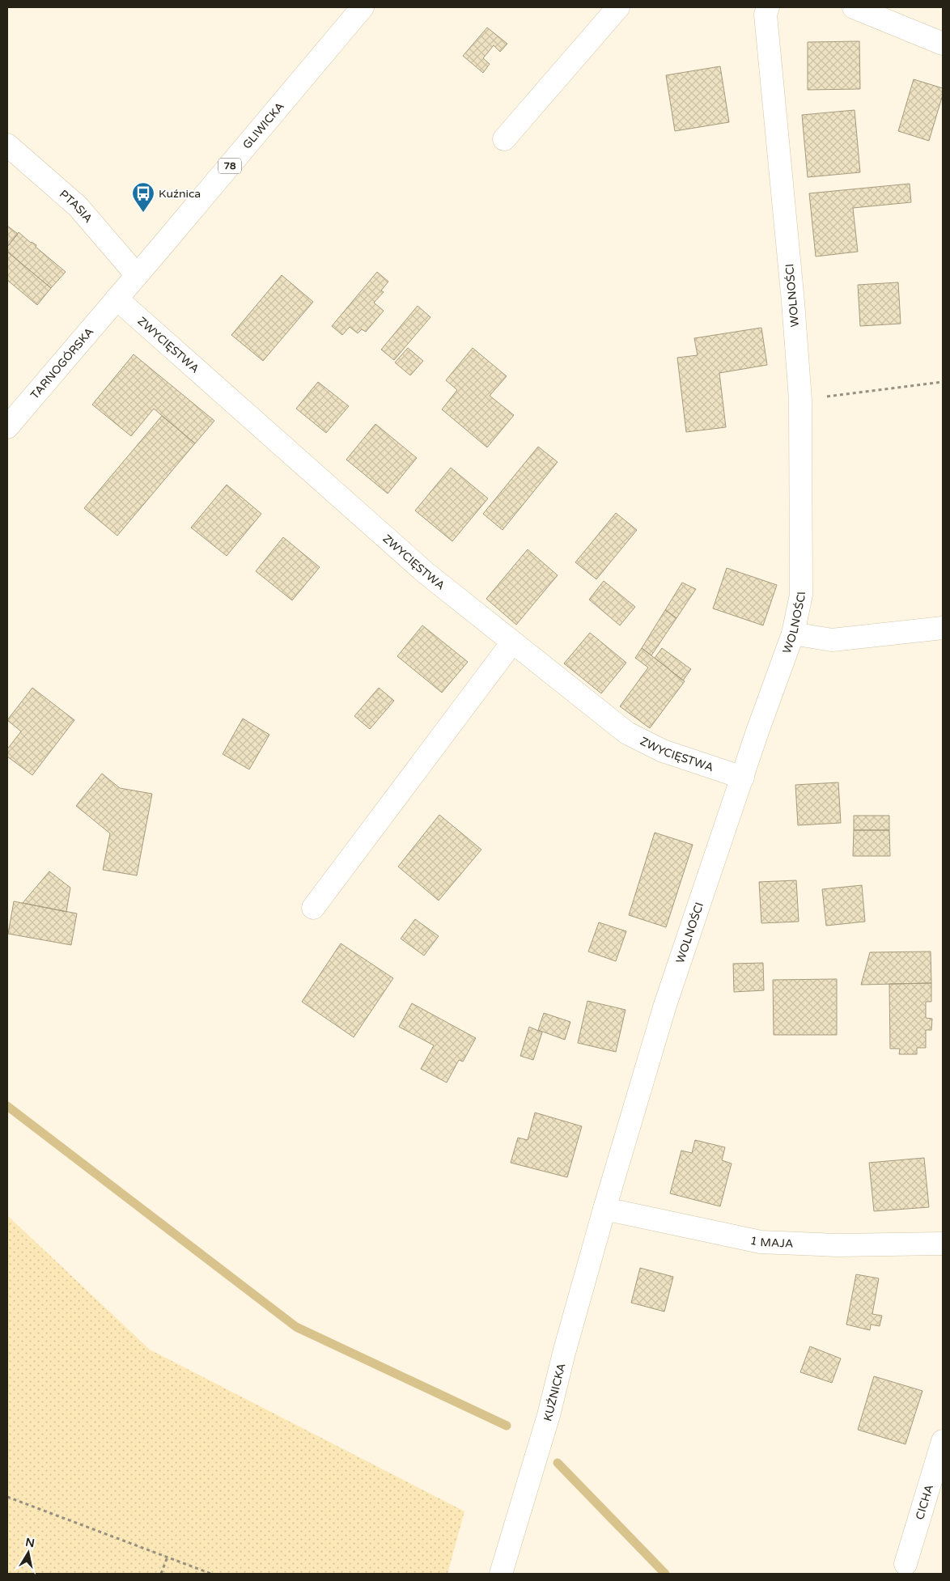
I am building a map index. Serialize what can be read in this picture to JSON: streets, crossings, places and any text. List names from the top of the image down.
{
  "streets": {
    "street": [
      "GLIWICKA",
      "78",
      "PTASIA",
      "WOLNOŚCI",
      "ZWYCIĘSTWA",
      "TARNOGÓRSKA",
      "1 MAJA",
      "KUŹNICKA",
      "CICHA"
    ]
  },
  "crossings": [
    ["GLIWICKA", "PTASIA"],
    ["GLIWICKA", "ZWYCIĘSTWA"],
    ["GLIWICKA", "TARNOGÓRSKA"],
    ["WOLNOŚCI", "ZWYCIĘSTWA"],
    ["WOLNOŚCI", "1 MAJA"],
    ["WOLNOŚCI", "KUŹNICKA"],
    ["ZWYCIĘSTWA", "TARNOGÓRSKA"],
    ["1 MAJA", "KUŹNICKA"]
  ],
  "places": {
    "bus stop": ["Kuźnica"]
  },
  "north": "top"
}
